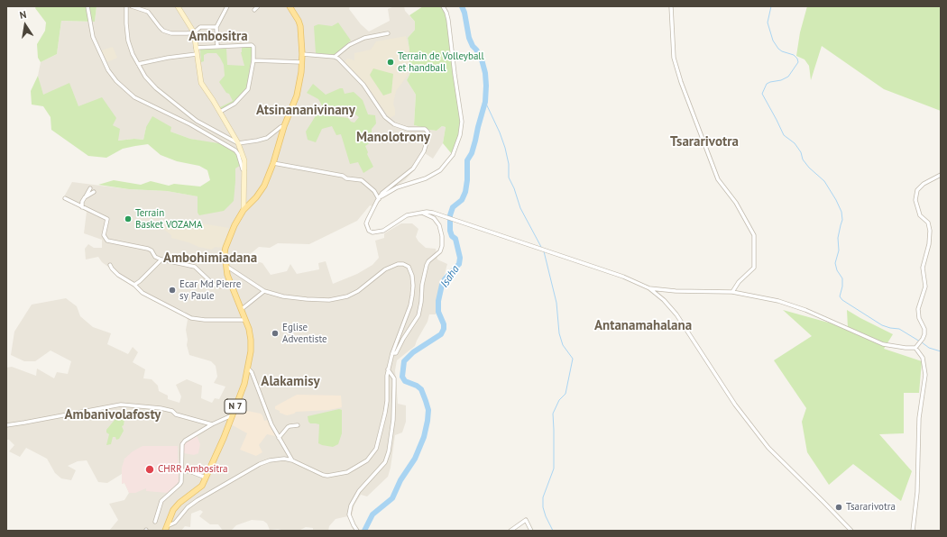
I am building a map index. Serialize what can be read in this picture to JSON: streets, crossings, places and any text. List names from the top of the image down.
{
  "streets": {
    "main road": ["N 7"]
  },
  "districts": [
    "Ambositra",
    "Atsinananivinany",
    "Manolotrony",
    "Tsararivotra",
    "Ambohimiadana",
    "Antanamahalana",
    "Alakamisy",
    "Ambanivolafosty"
  ],
  "water": ["Isaha"],
  "places": [
    "Terrain de Volleyball et handball",
    "Terrain Basket VOZAMA",
    "Ecar Md Pierre sy Paule",
    "Eglise Adventiste",
    "CHRR Ambositra",
    "Tsararivotra"
  ],
  "north": "top"
}
